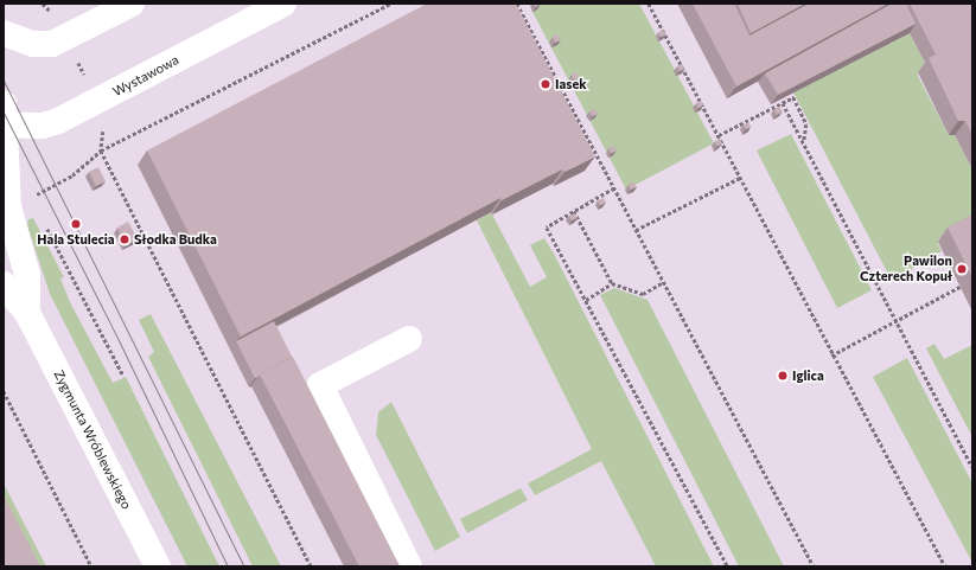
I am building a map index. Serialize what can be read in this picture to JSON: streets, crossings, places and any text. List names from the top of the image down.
{
  "streets": {
    "main road": ["Wystawowa", "Zygmunta Wróblewskiego"]
  },
  "crossings": [
    ["Wystawowa", "Zygmunta Wróblewskiego"]
  ],
  "places": [
    "Iasek",
    "Hala Stulecia",
    "Słodka Budka",
    "Pawilon Czterech Kopuł",
    "Iglica"
  ]
}
